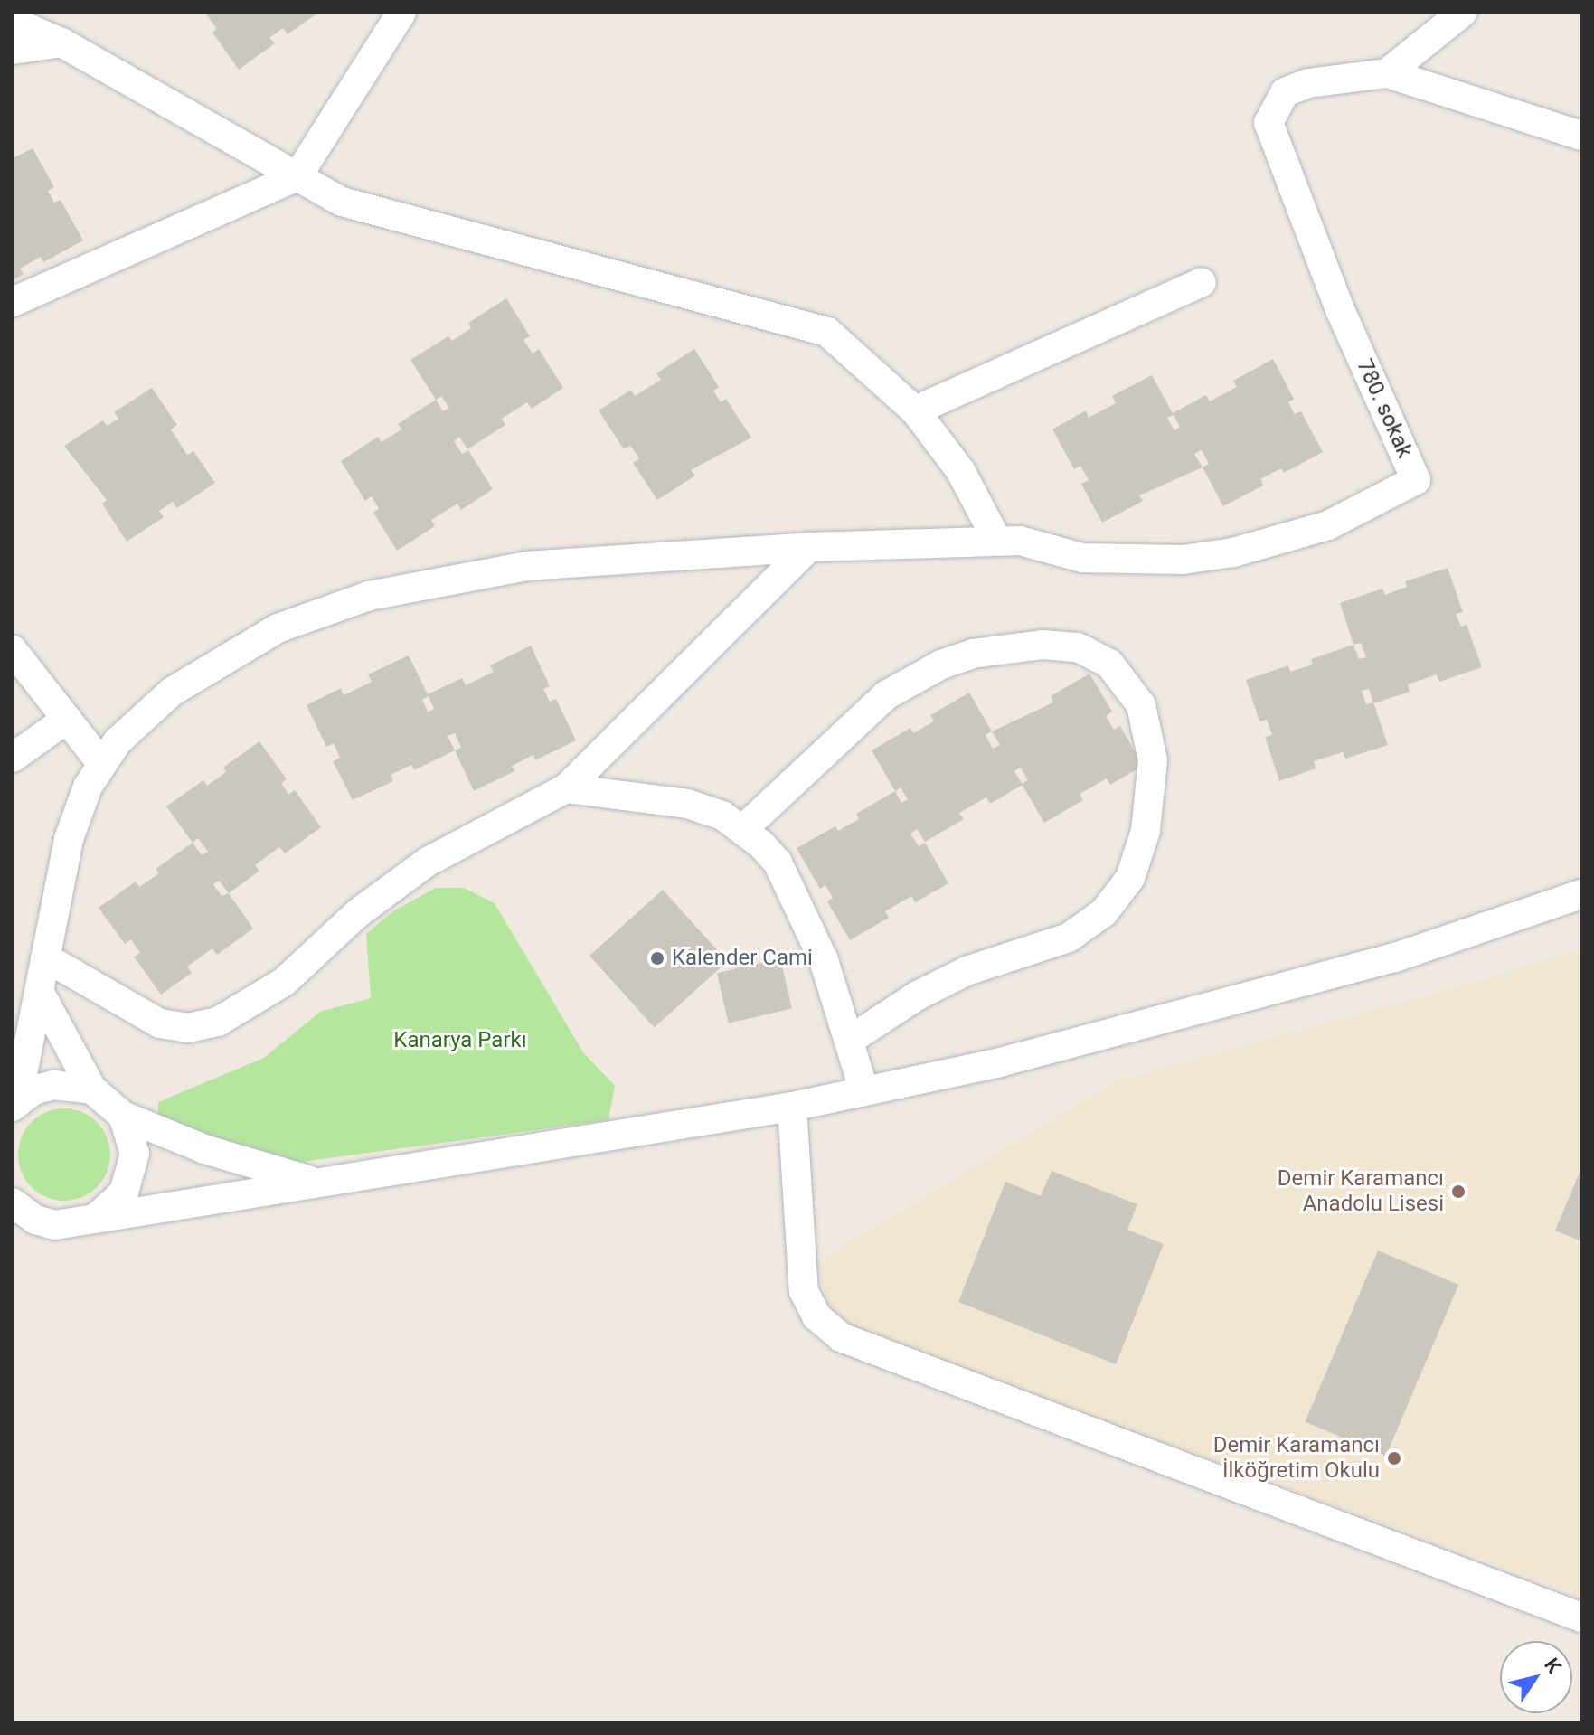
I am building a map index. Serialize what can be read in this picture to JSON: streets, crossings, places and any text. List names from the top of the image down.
{
  "streets": {
    "street": ["780. sokak"]
  },
  "parks": ["Kanarya Parkı"],
  "places": ["Kalender Cami", "Demir Karamancı Anadolu Lisesi", "Demir Karamancı İlköğretim Okulu"],
  "north": "top right"
}
